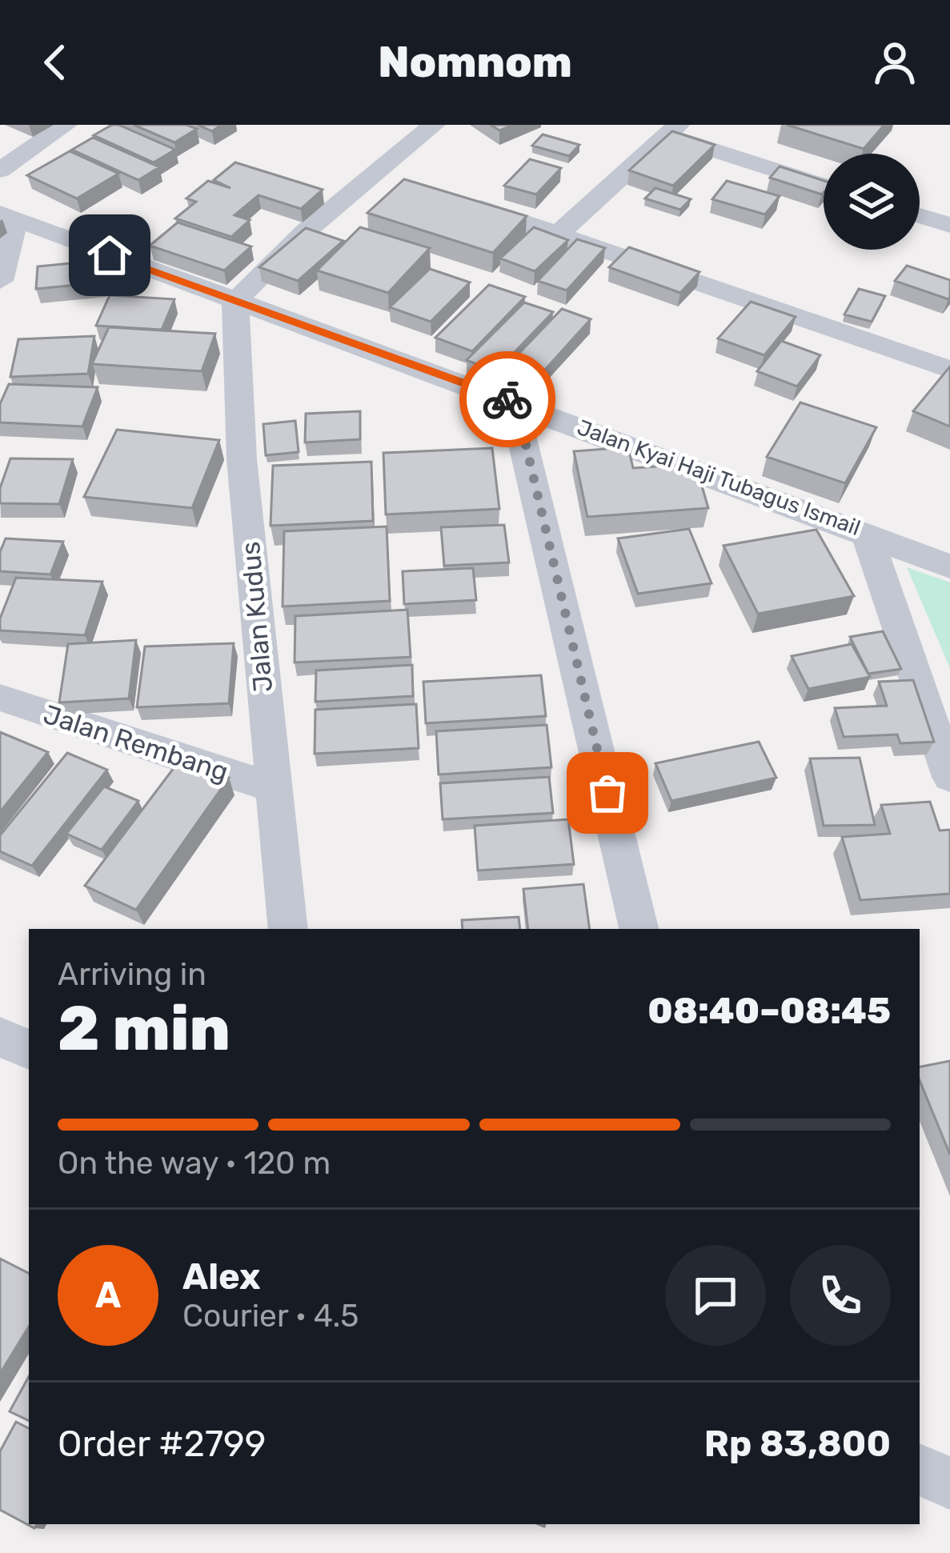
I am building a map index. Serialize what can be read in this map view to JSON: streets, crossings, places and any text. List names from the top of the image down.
{
  "streets": {
    "street": ["Jalan Kyai Haji Tubagus Ismail", "Jalan Kudus", "Jalan Rembang"]
  },
  "crossings": [
    ["Jalan Kyai Haji Tubagus Ismail", "Jalan Kudus"],
    ["Jalan Kudus", "Jalan Rembang"]
  ],
  "page": {
    "header": "Nomnom",
    "heading": ["2 min", "Arriving in", "08:40–08:45"],
    "panel": [
      "Alex",
      "Courier · 4.5",
      "Order #2799",
      "Rp 83,800"
    ],
    "bar": "On the way · 120 m",
    "round": "A"
  }
}
